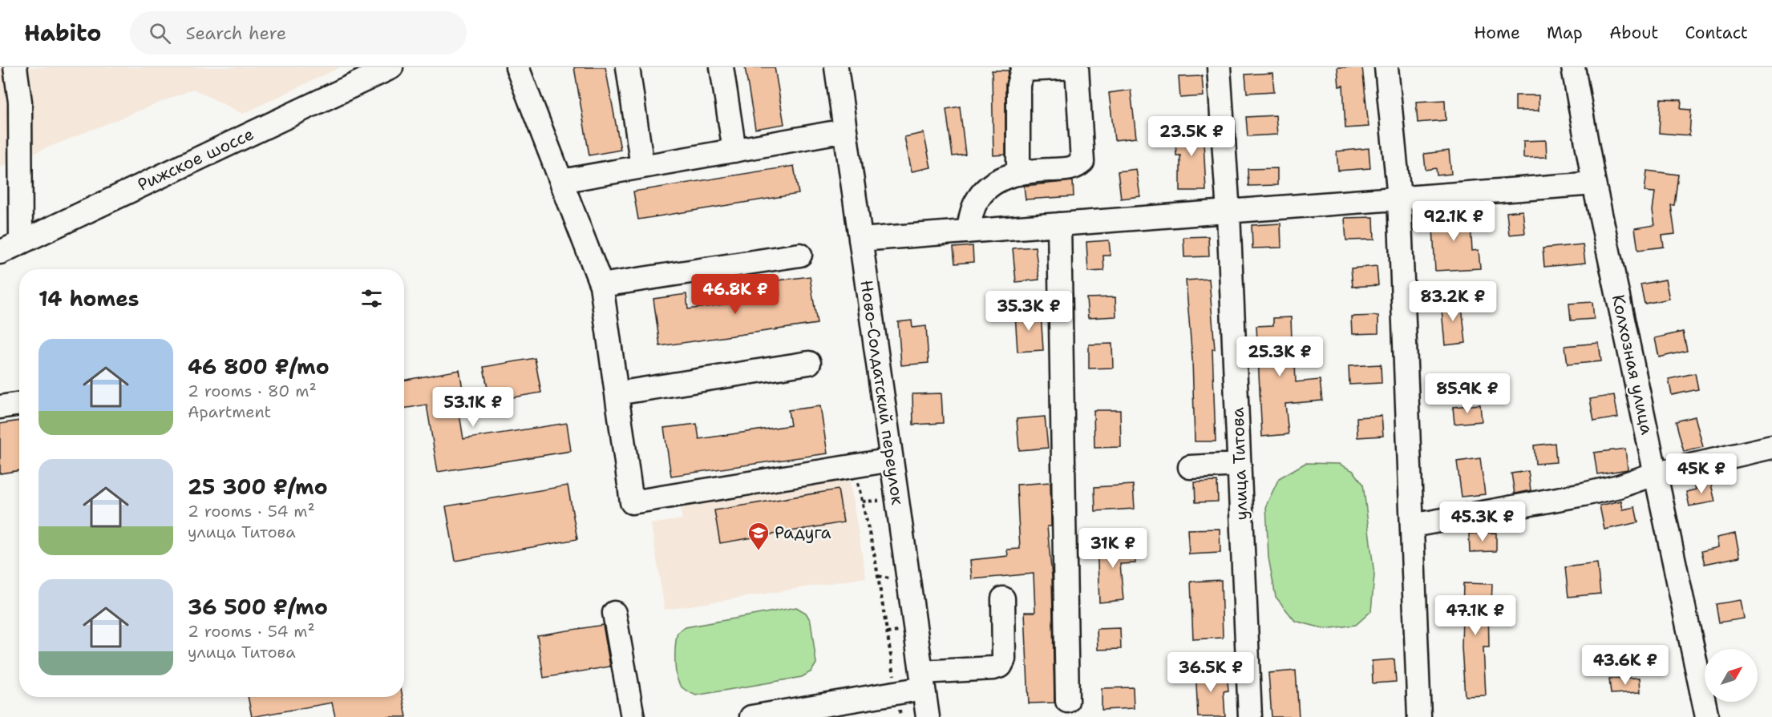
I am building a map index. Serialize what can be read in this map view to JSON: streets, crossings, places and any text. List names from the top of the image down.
{
  "streets": {
    "street": [
      "Рижское шоссе",
      "Колхозная улица",
      "Ново-Солдатский переулок",
      "улица Титова"
    ]
  },
  "places": {
    "school or university": ["Радуга"]
  },
  "north": "top right",
  "page": {
    "header": "Habito",
    "search": "Search here",
    "nav": [
      "Home",
      "Map",
      "About",
      "Contact"
    ],
    "price": [
      "23.5K ₽",
      "92.1K ₽",
      "46.8K ₽",
      "83.2K ₽",
      "35.3K ₽",
      "25.3K ₽",
      "85.9K ₽",
      "53.1K ₽",
      "45K ₽",
      "45.3K ₽",
      "31K ₽",
      "47.1K ₽",
      "43.6K ₽",
      "36.5K ₽"
    ],
    "heading": "14 homes",
    "list": [
      {
        "name": "46 800 ₽/mo",
        "note": "2 rooms · 80 m² · Apartment"
      },
      {
        "name": "25 300 ₽/mo",
        "note": "2 rooms · 54 m² · улица Титова"
      },
      {
        "name": "36 500 ₽/mo",
        "note": "2 rooms · 54 m² · улица Титова"
      }
    ]
  }
}
